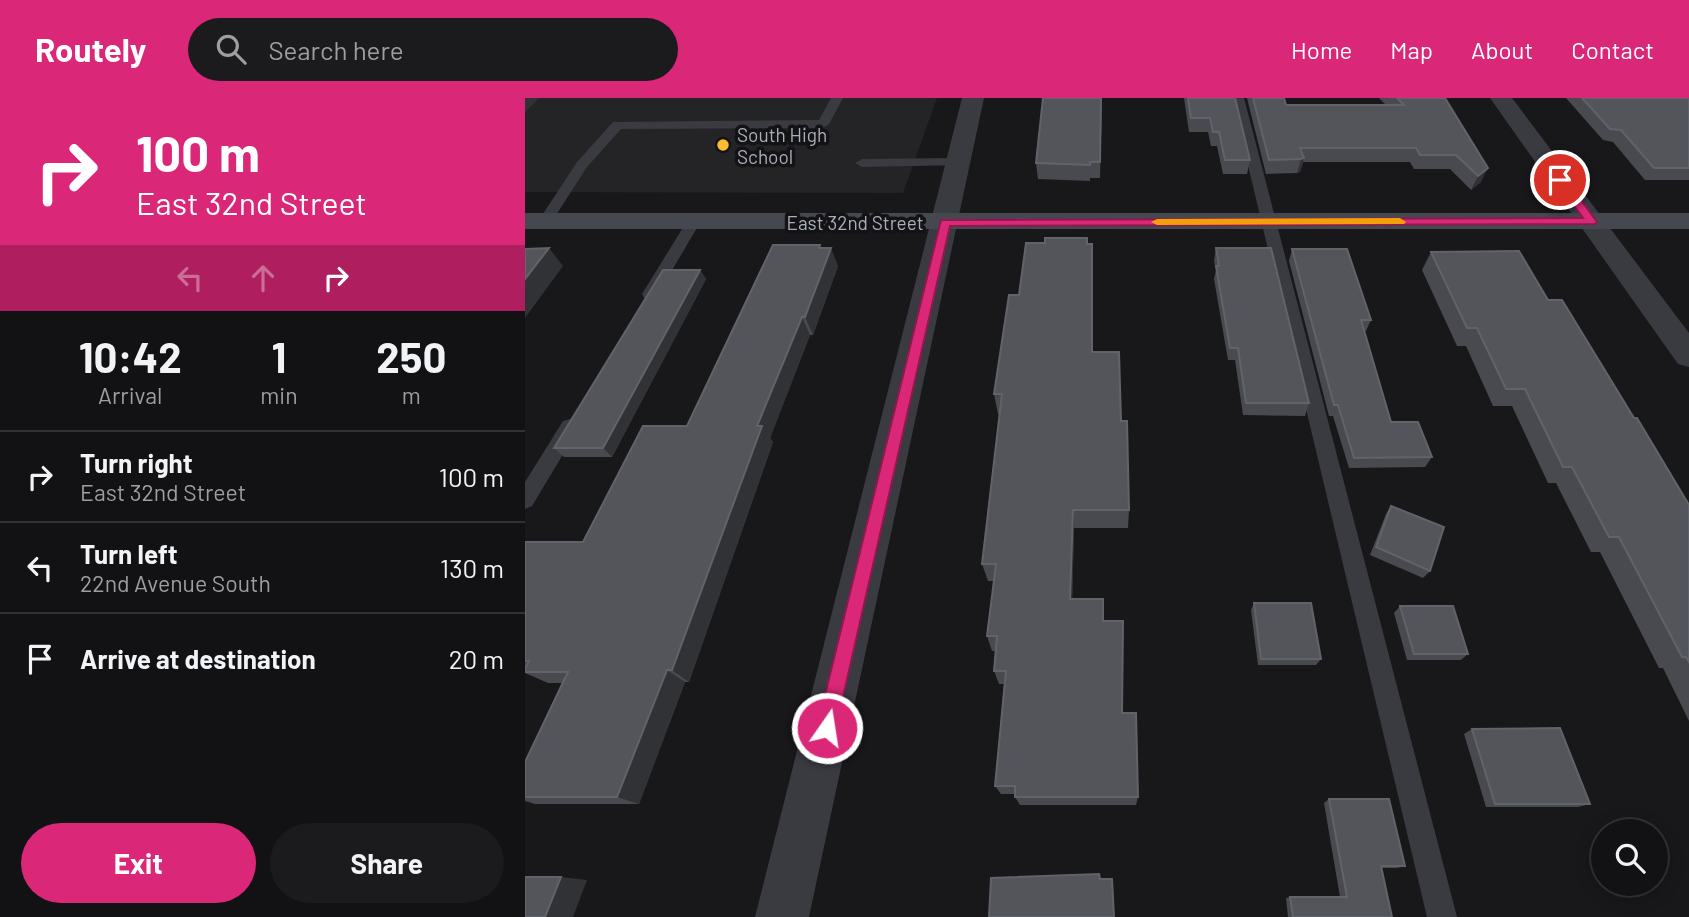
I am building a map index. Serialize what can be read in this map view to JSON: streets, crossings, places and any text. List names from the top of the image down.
{
  "streets": {
    "street": ["East 32nd Street"]
  },
  "places": ["South High School"],
  "page": {
    "header": "Routely",
    "search": "Search here",
    "nav": [
      "Home",
      "Map",
      "About",
      "Contact"
    ],
    "turn": ["100 m", "East 32nd Street"],
    "eta": [
      "10:42",
      "Arrival",
      "1",
      "min",
      "250",
      "m"
    ],
    "list": [
      {
        "name": "Turn right",
        "note": "East 32nd Street",
        "value": "100 m"
      },
      {
        "name": "Turn left",
        "note": "22nd Avenue South",
        "value": "130 m"
      },
      {
        "name": "Arrive at destination",
        "value": "20 m"
      }
    ],
    "buttons": ["Exit", "Share"]
  }
}
